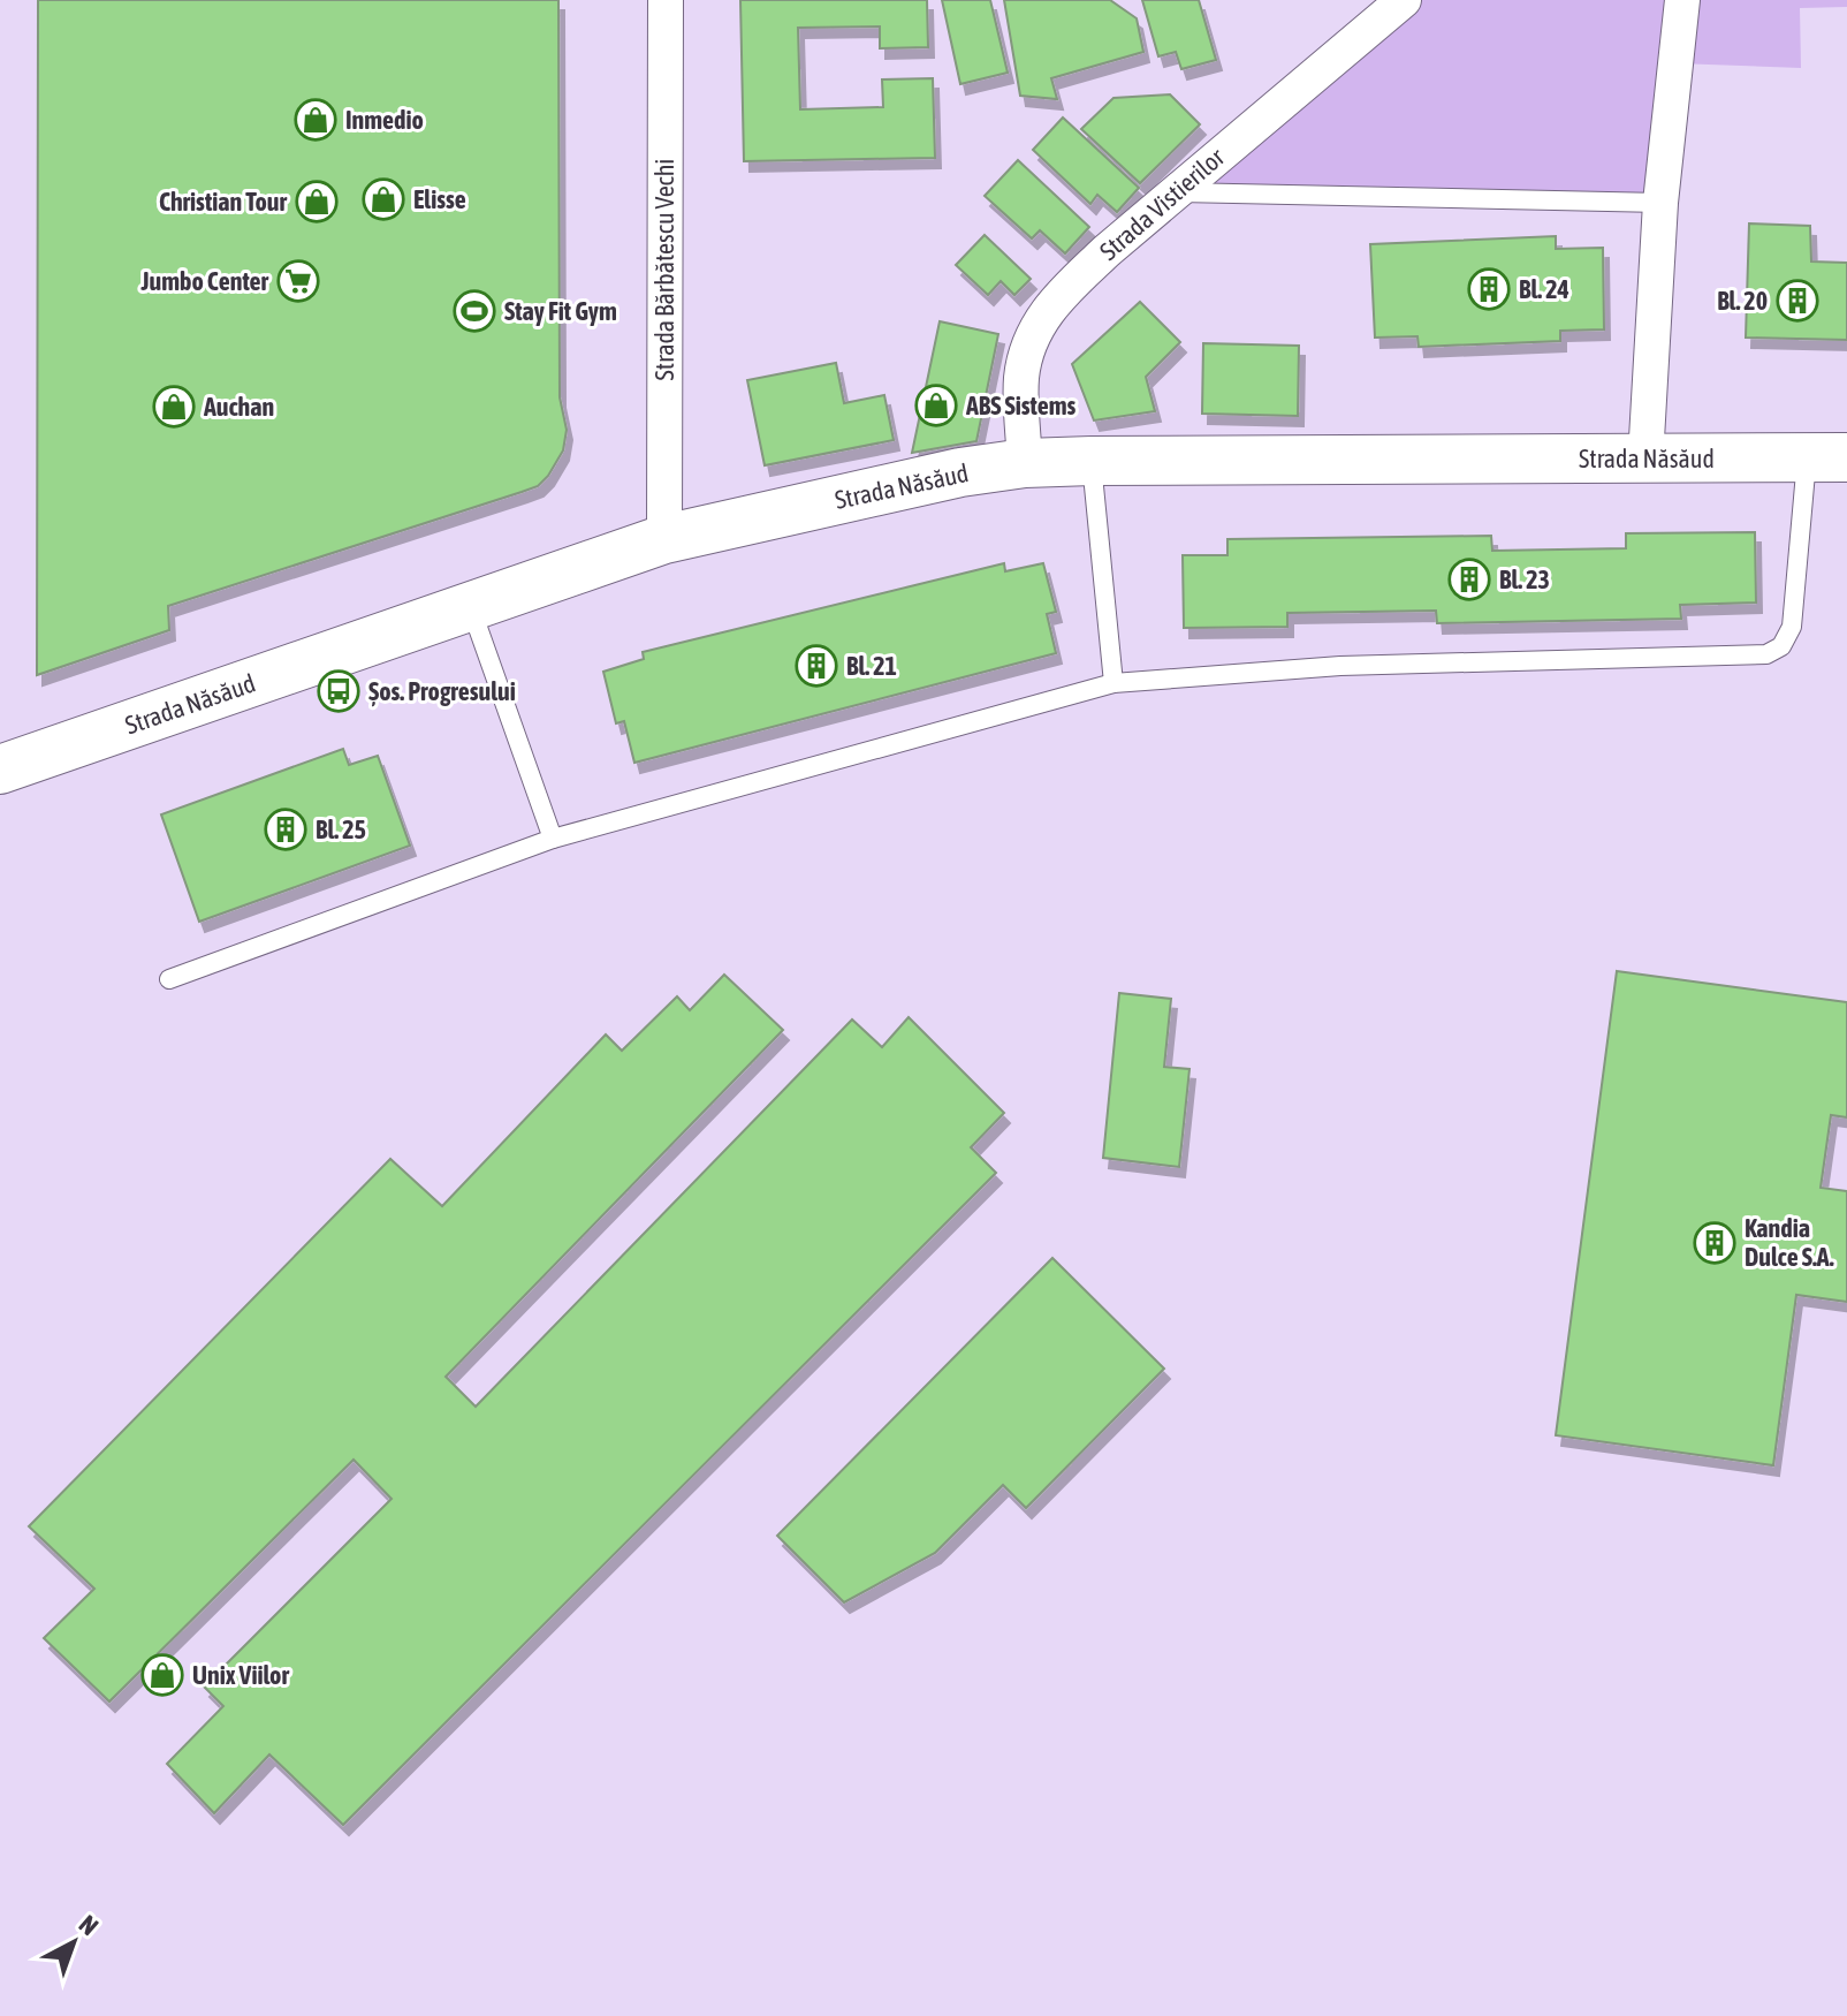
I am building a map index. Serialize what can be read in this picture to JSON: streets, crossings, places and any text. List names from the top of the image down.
{
  "streets": {
    "street": ["Strada Vistierilor", "Strada Bărbătescu Vechi", "Strada Năsăud"]
  },
  "crossings": [
    ["Strada Vistierilor", "Strada Năsăud"],
    ["Strada Bărbătescu Vechi", "Strada Năsăud"]
  ],
  "places": {
    "shop": [
      "Inmedio",
      "Elisse",
      "Christian Tour",
      "ABS Sistems",
      "Auchan",
      "Unix Viilor"
    ],
    "supermarket": ["Jumbo Center"],
    "building": [
      "Bl. 24",
      "Bl. 20",
      "Bl. 23",
      "Bl. 21",
      "Bl. 25",
      "Kandia Dulce S.A."
    ],
    "sports": ["Stay Fit Gym"],
    "bus stop": ["Șos. Progresului"]
  },
  "north": "top right"
}
